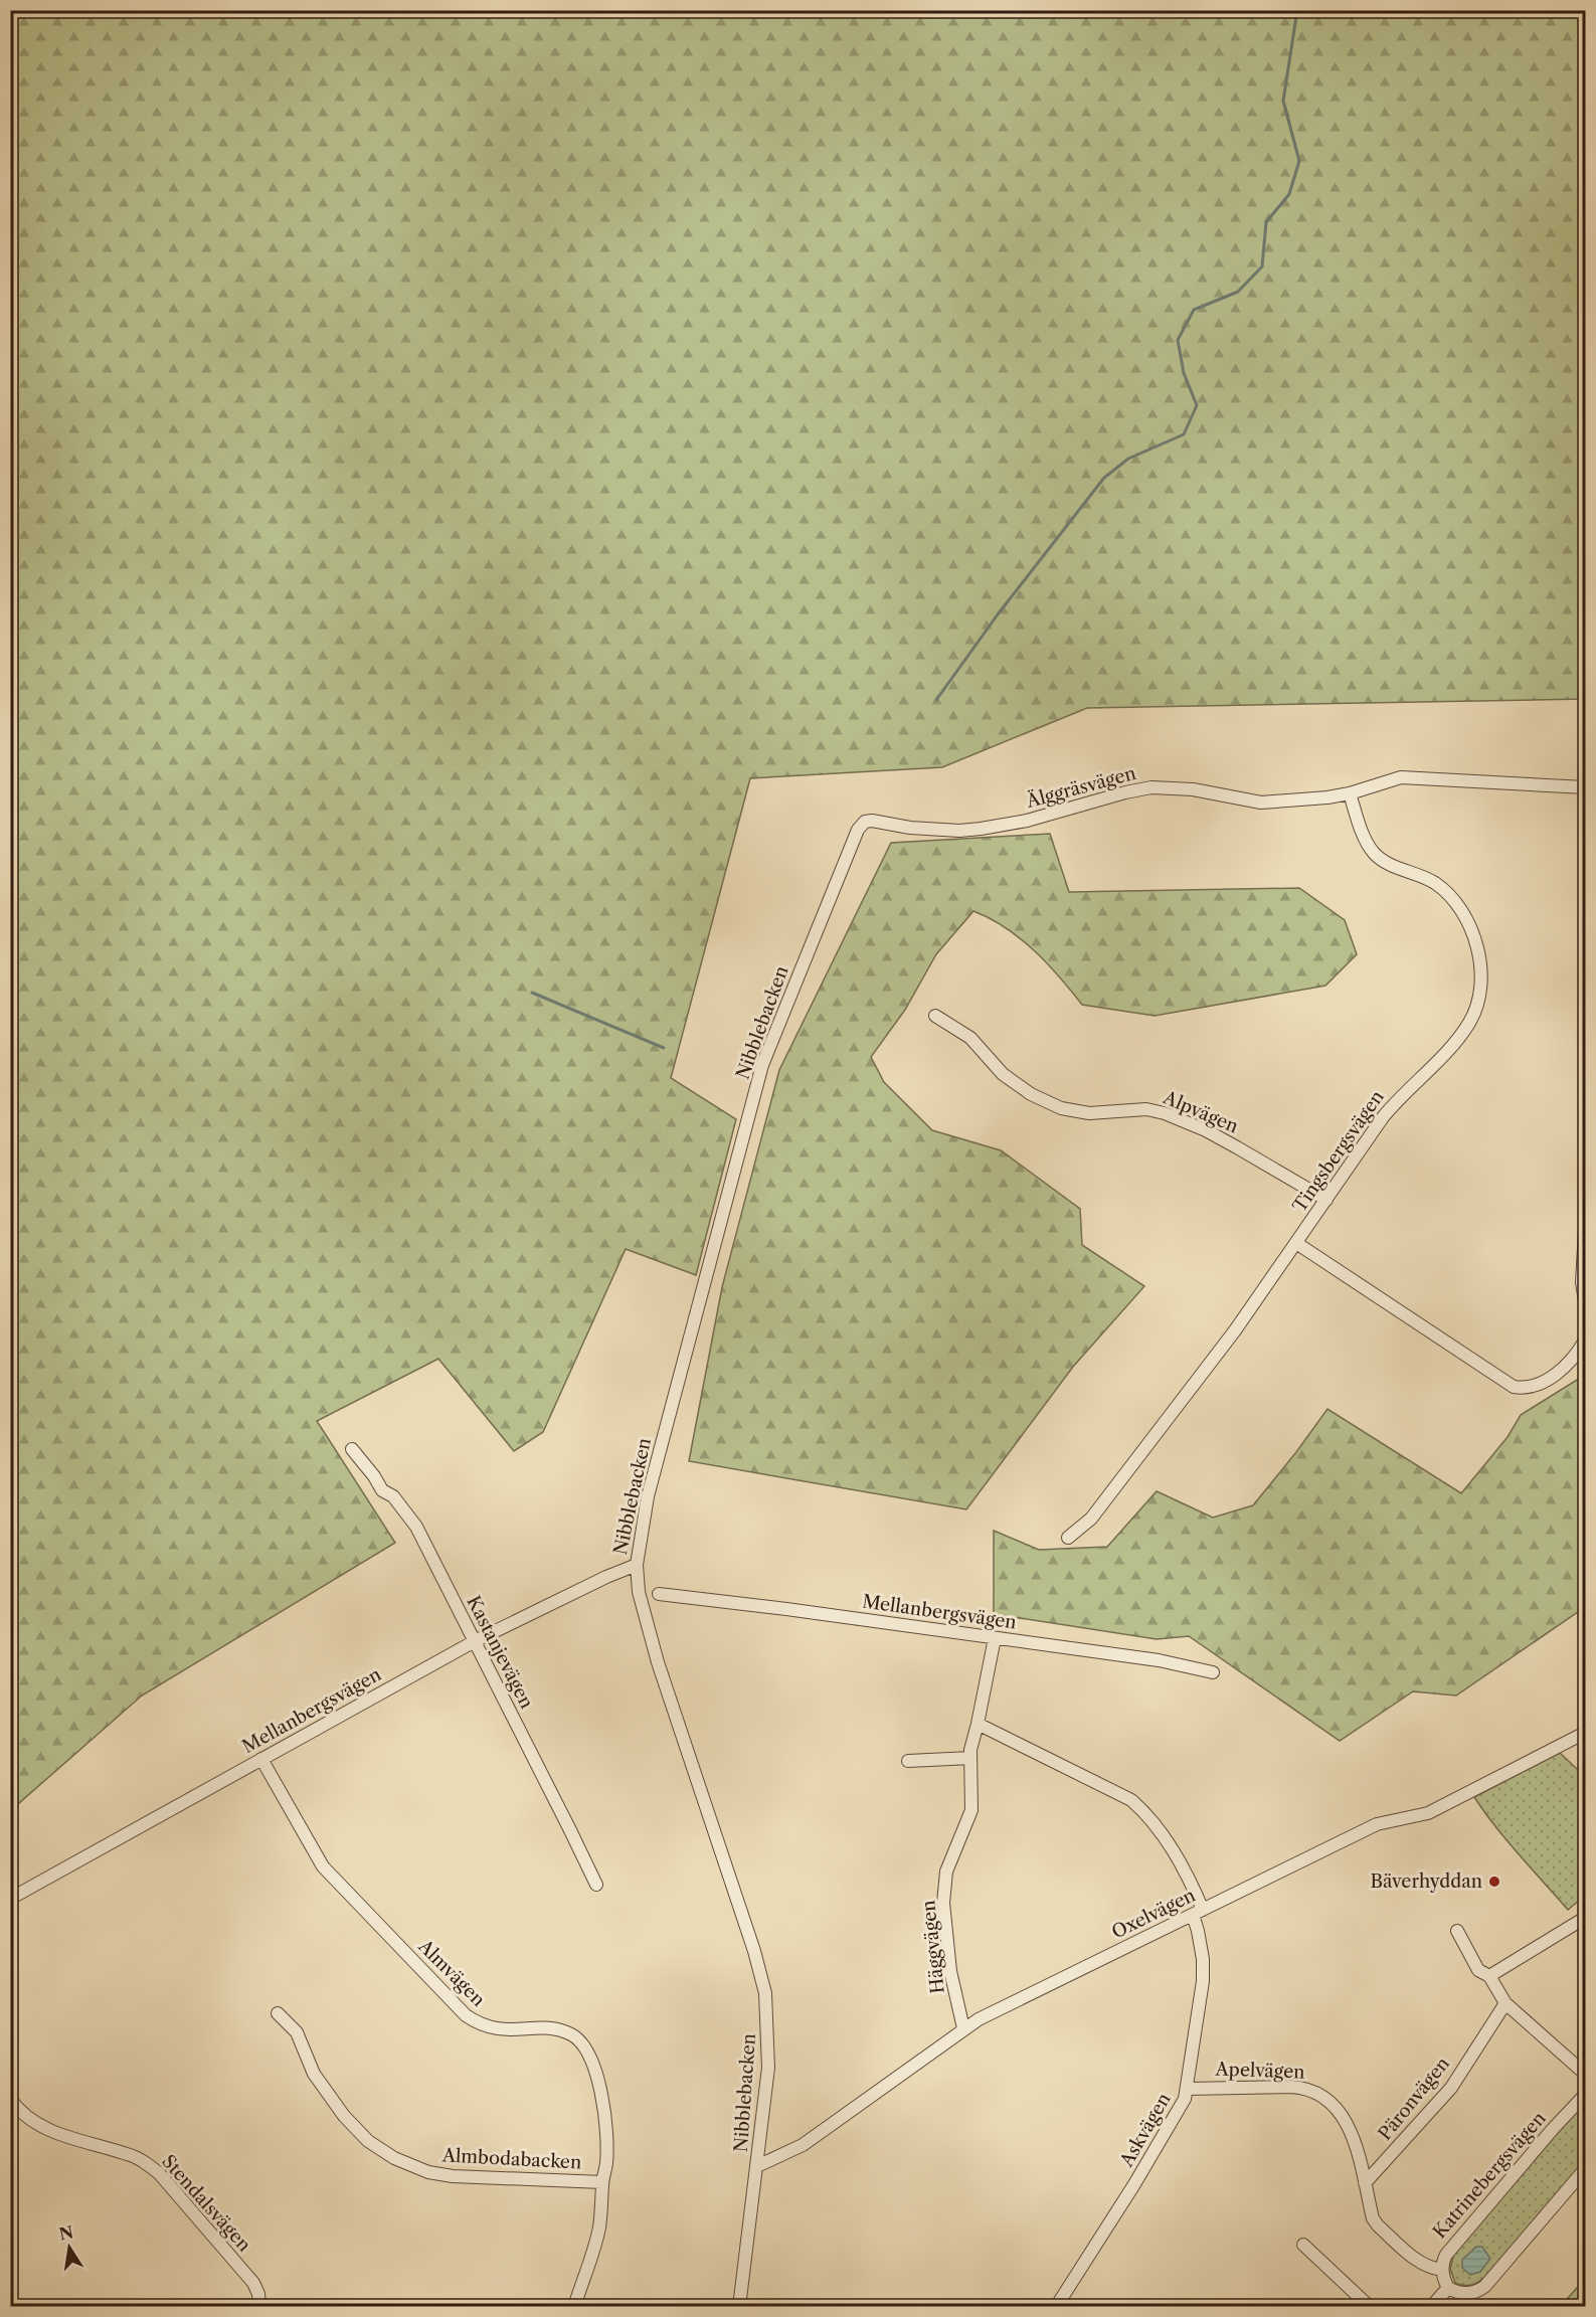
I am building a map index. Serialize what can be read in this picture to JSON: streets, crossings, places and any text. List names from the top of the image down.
{
  "streets": {
    "street": [
      "Älggräsvägen",
      "Nibblebacken",
      "Alpvägen",
      "Tingsbergsvägen",
      "Mellanbergsvägen",
      "Kastanjevägen",
      "Oxelvägen",
      "Häggvägen",
      "Almvägen",
      "Apelvägen",
      "Päronvägen",
      "Askvägen",
      "Almbodabacken",
      "Katrinebergsvägen",
      "Stendalsvägen"
    ]
  },
  "crossings": [
    ["Älggräsvägen", "Nibblebacken"],
    ["Älggräsvägen", "Tingsbergsvägen"],
    ["Nibblebacken", "Mellanbergsvägen"],
    ["Nibblebacken", "Oxelvägen"],
    ["Alpvägen", "Tingsbergsvägen"],
    ["Mellanbergsvägen", "Kastanjevägen"],
    ["Mellanbergsvägen", "Häggvägen"],
    ["Mellanbergsvägen", "Almvägen"],
    ["Oxelvägen", "Häggvägen"],
    ["Oxelvägen", "Askvägen"],
    ["Häggvägen", "Askvägen"],
    ["Almvägen", "Almbodabacken"],
    ["Apelvägen", "Päronvägen"],
    ["Apelvägen", "Askvägen"],
    ["Apelvägen", "Katrinebergsvägen"]
  ],
  "places": ["Bäverhyddan"],
  "north": "top"
}
